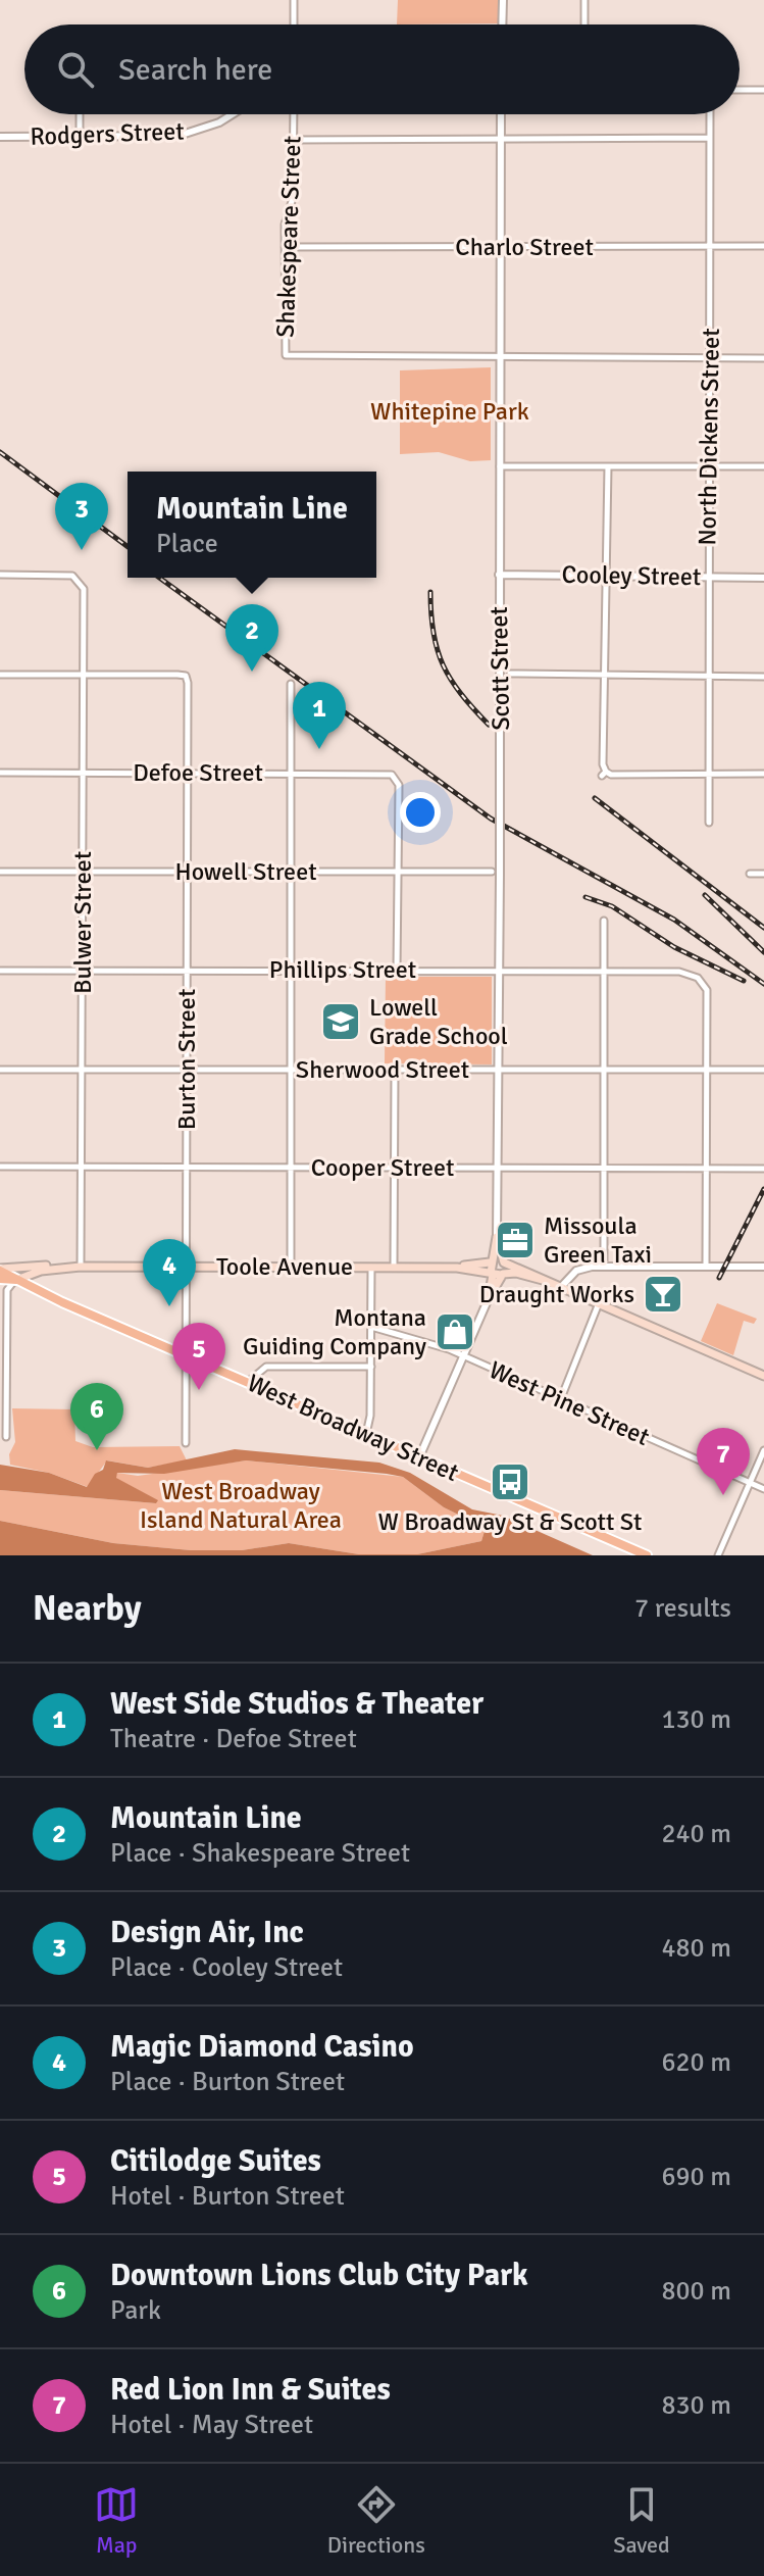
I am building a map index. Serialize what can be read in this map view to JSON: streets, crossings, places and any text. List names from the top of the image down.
{
  "streets": {
    "main road": ["Toole Avenue", "West Broadway Street"],
    "street": [
      "Rodgers Street",
      "Shakespeare Street",
      "Charlo Street",
      "North Dickens Street",
      "Cooley Street",
      "Scott Street",
      "Defoe Street",
      "Howell Street",
      "Bulwer Street",
      "Phillips Street",
      "Burton Street",
      "Sherwood Street",
      "Cooper Street",
      "West Pine Street"
    ]
  },
  "crossings": [
    ["Shakespeare Street", "Charlo Street"],
    ["Shakespeare Street", "Scott Street"],
    ["Charlo Street", "North Dickens Street"],
    ["Charlo Street", "Scott Street"],
    ["North Dickens Street", "Cooley Street"],
    ["Cooley Street", "Scott Street"],
    ["Scott Street", "Howell Street"],
    ["Scott Street", "Phillips Street"],
    ["Scott Street", "Sherwood Street"],
    ["Scott Street", "Cooper Street"],
    ["Defoe Street", "Howell Street"],
    ["Defoe Street", "Bulwer Street"],
    ["Defoe Street", "Burton Street"],
    ["Howell Street", "Bulwer Street"],
    ["Howell Street", "Burton Street"],
    ["Bulwer Street", "Phillips Street"],
    ["Bulwer Street", "Burton Street"],
    ["Bulwer Street", "Sherwood Street"],
    ["Bulwer Street", "Cooper Street"],
    ["Bulwer Street", "Toole Avenue"],
    ["Phillips Street", "Burton Street"],
    ["Phillips Street", "Sherwood Street"],
    ["Burton Street", "Sherwood Street"],
    ["Burton Street", "Cooper Street"],
    ["Burton Street", "Toole Avenue"],
    ["Burton Street", "West Broadway Street"],
    ["Toole Avenue", "West Broadway Street"]
  ],
  "parks": ["Whitepine Park", "West Broadway Island Natural Area"],
  "places": {
    "school or university": ["Lowell Grade School"],
    "office": ["Missoula Green Taxi"],
    "bar": ["Draught Works"],
    "shop": ["Montana Guiding Company"],
    "bus stop": ["W Broadway St & Scott St"]
  },
  "page": {
    "search": "Search here",
    "popup": ["Mountain Line", "Place"],
    "pins": [
      "3",
      "2",
      "1",
      "4",
      "5",
      "6",
      "7"
    ],
    "heading": ["Nearby", "7 results"],
    "list": [
      {
        "mark": "1",
        "name": "West Side Studios & Theater",
        "note": "Theatre · Defoe Street",
        "value": "130 m"
      },
      {
        "mark": "2",
        "name": "Mountain Line",
        "note": "Place · Shakespeare Street",
        "value": "240 m"
      },
      {
        "mark": "3",
        "name": "Design Air, Inc",
        "note": "Place · Cooley Street",
        "value": "480 m"
      },
      {
        "mark": "4",
        "name": "Magic Diamond Casino",
        "note": "Place · Burton Street",
        "value": "620 m"
      },
      {
        "mark": "5",
        "name": "Citilodge Suites",
        "note": "Hotel · Burton Street",
        "value": "690 m"
      },
      {
        "mark": "6",
        "name": "Downtown Lions Club City Park",
        "note": "Park",
        "value": "800 m"
      },
      {
        "mark": "7",
        "name": "Red Lion Inn & Suites",
        "note": "Hotel · May Street",
        "value": "830 m"
      }
    ],
    "nav": ["Map", "Directions", "Saved"]
  }
}
